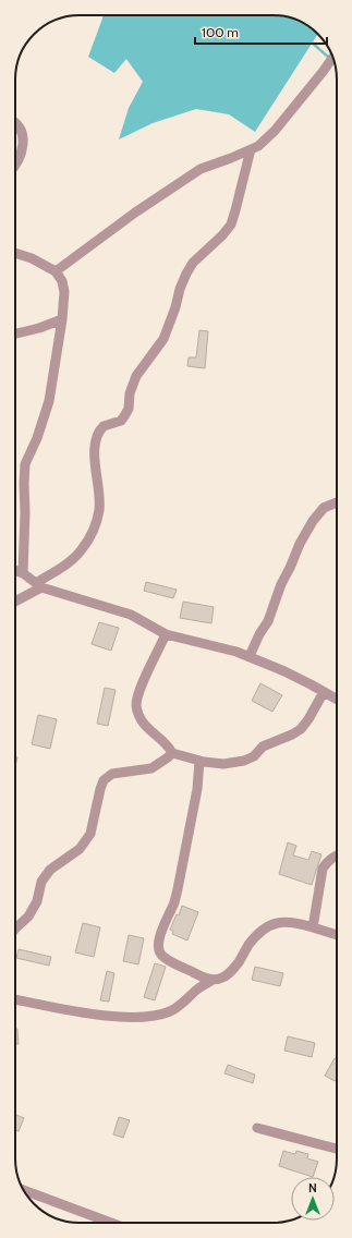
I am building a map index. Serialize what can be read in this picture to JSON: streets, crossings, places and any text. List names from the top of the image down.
{
  "scale_bar": "100 m",
  "north": "top"
}
